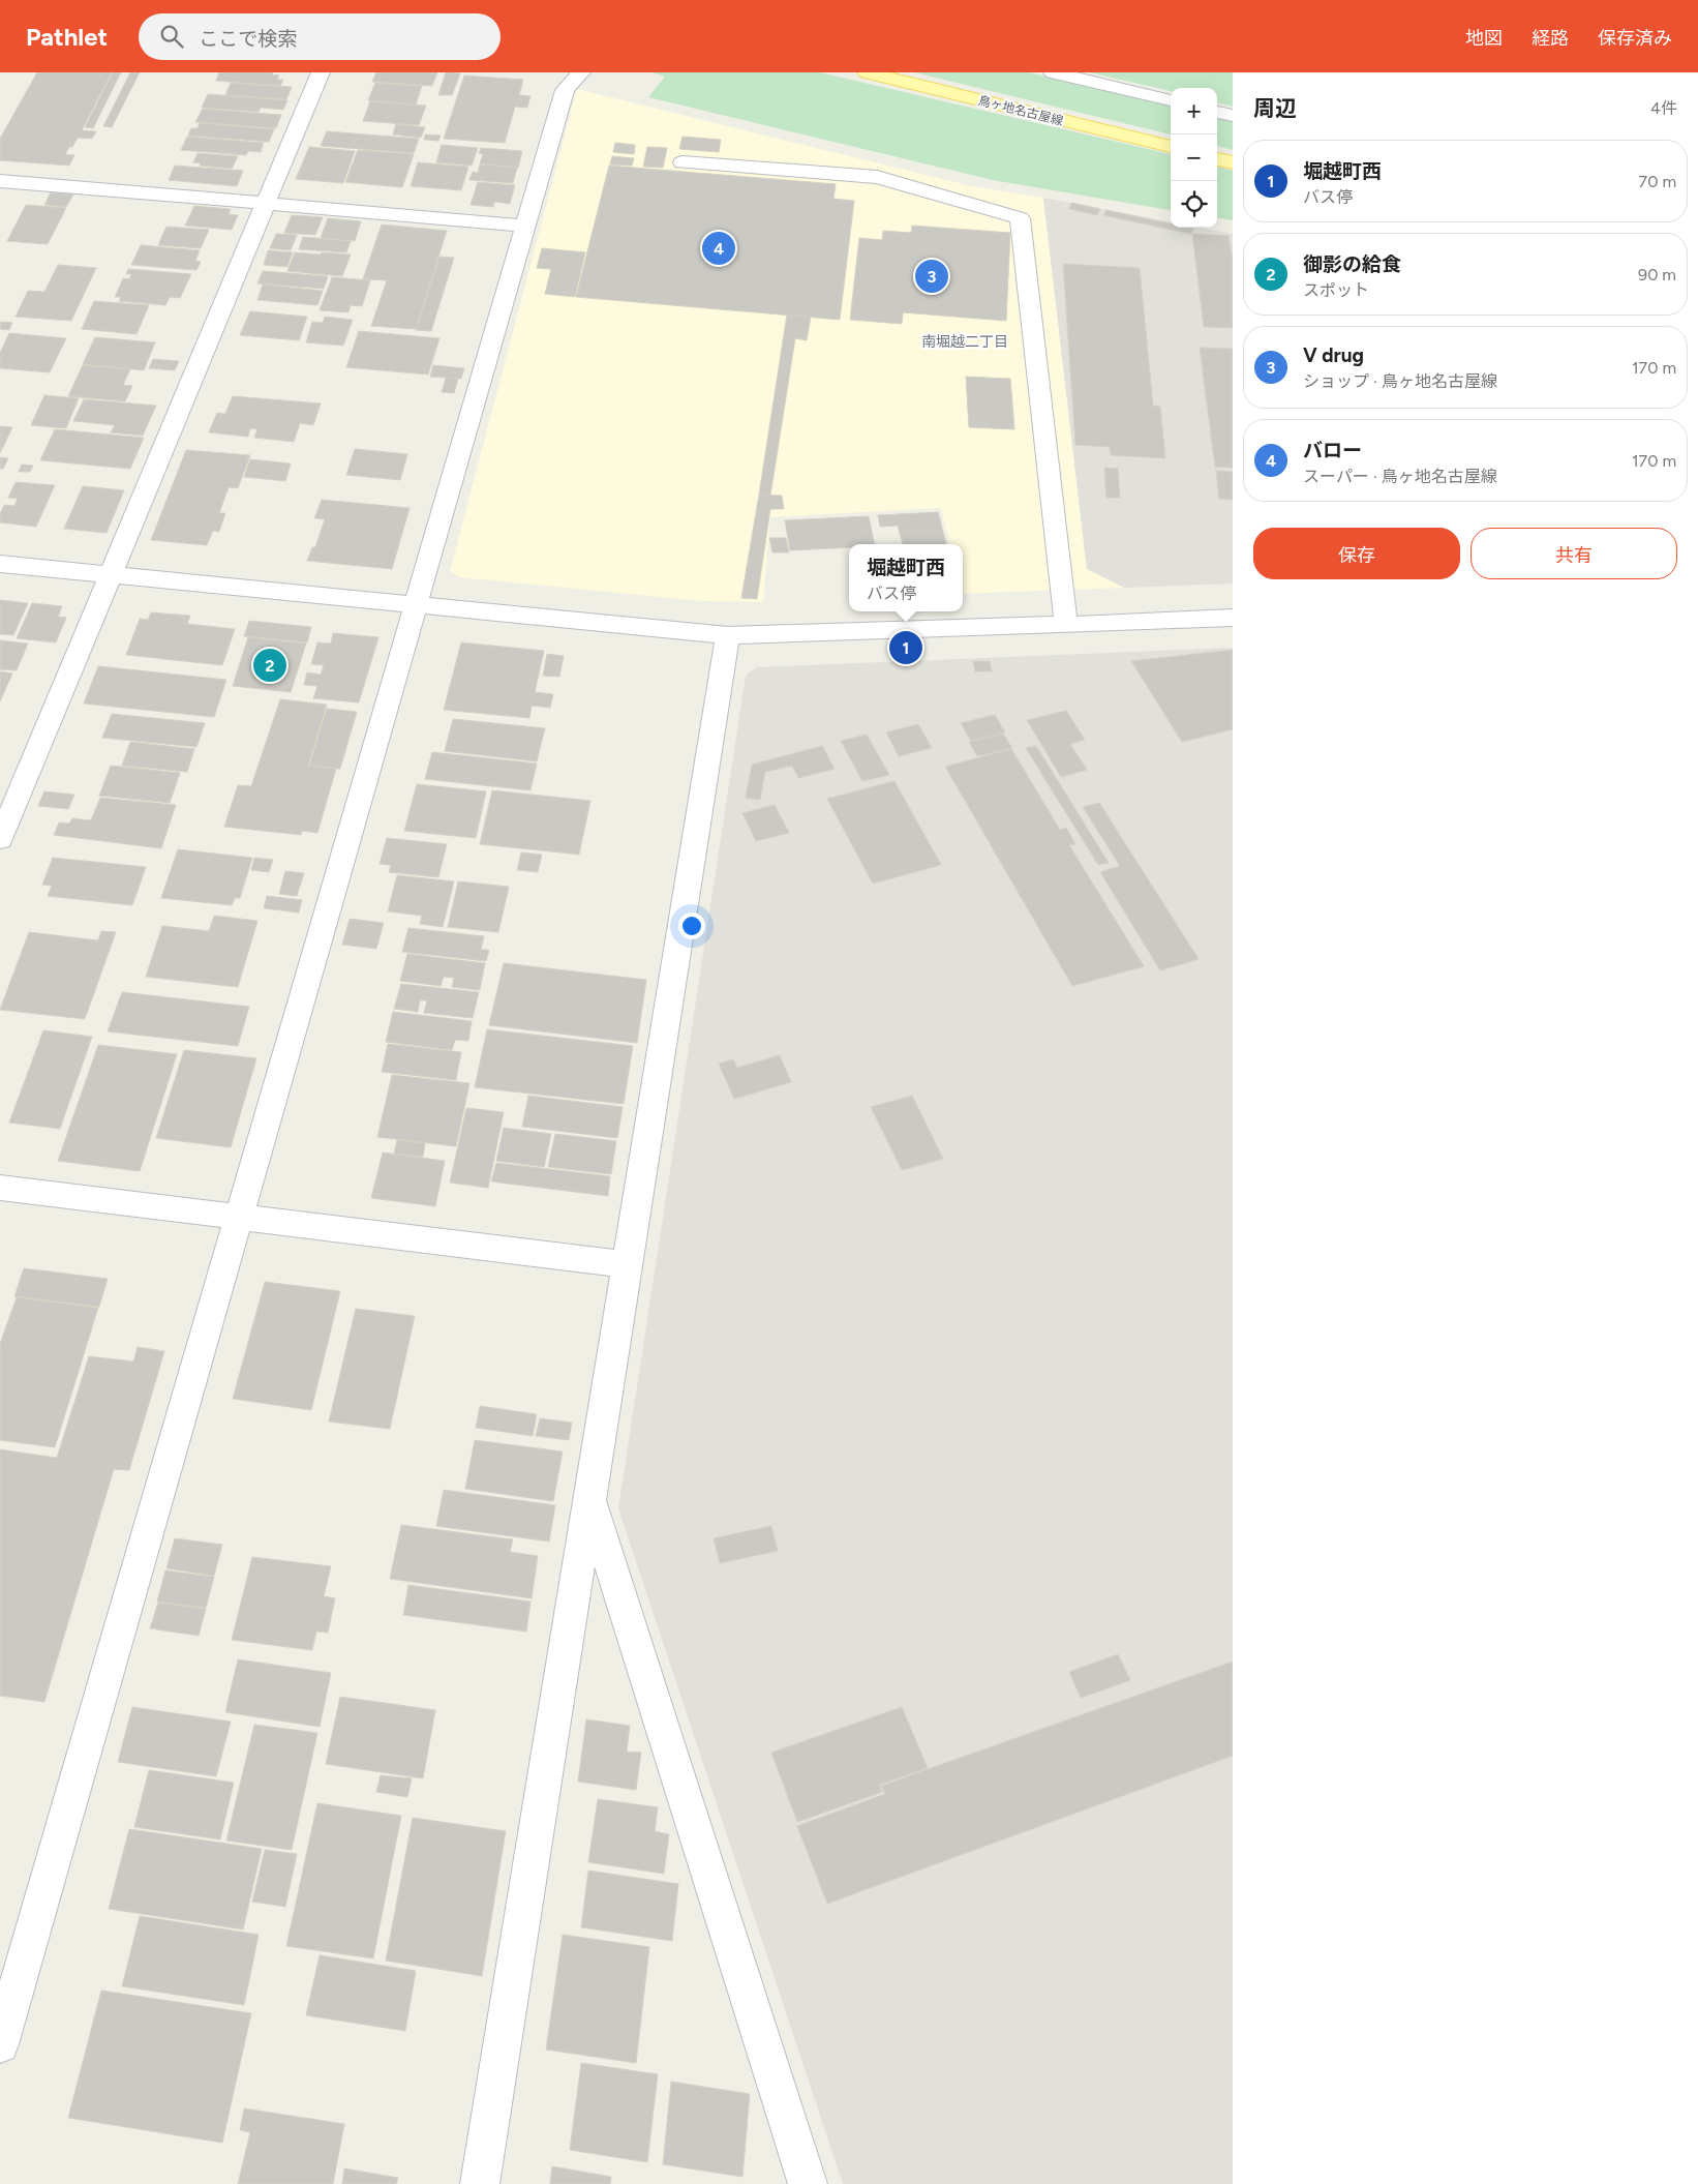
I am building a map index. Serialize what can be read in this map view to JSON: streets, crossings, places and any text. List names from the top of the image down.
{
  "streets": {
    "main road": ["鳥ヶ地名古屋線"]
  },
  "districts": ["南堀越二丁目"],
  "page": {
    "header": "Pathlet",
    "search": "ここで検索",
    "nav": ["地図", "経路", "保存済み"],
    "heading": ["周辺", "4件"],
    "map_buttons": ["+", "−"],
    "list": [
      {
        "mark": "1",
        "name": "堀越町西",
        "note": "バス停",
        "value": "70 m"
      },
      {
        "mark": "2",
        "name": "御影の給食",
        "note": "スポット",
        "value": "90 m"
      },
      {
        "mark": "3",
        "name": "V drug",
        "note": "ショップ · 鳥ヶ地名古屋線",
        "value": "170 m"
      },
      {
        "mark": "4",
        "name": "バロー",
        "note": "スーパー · 鳥ヶ地名古屋線",
        "value": "170 m"
      }
    ],
    "pins": [
      "4",
      "3",
      "1",
      "2"
    ],
    "buttons": ["保存", "共有"],
    "popup": ["堀越町西", "バス停"]
  }
}
